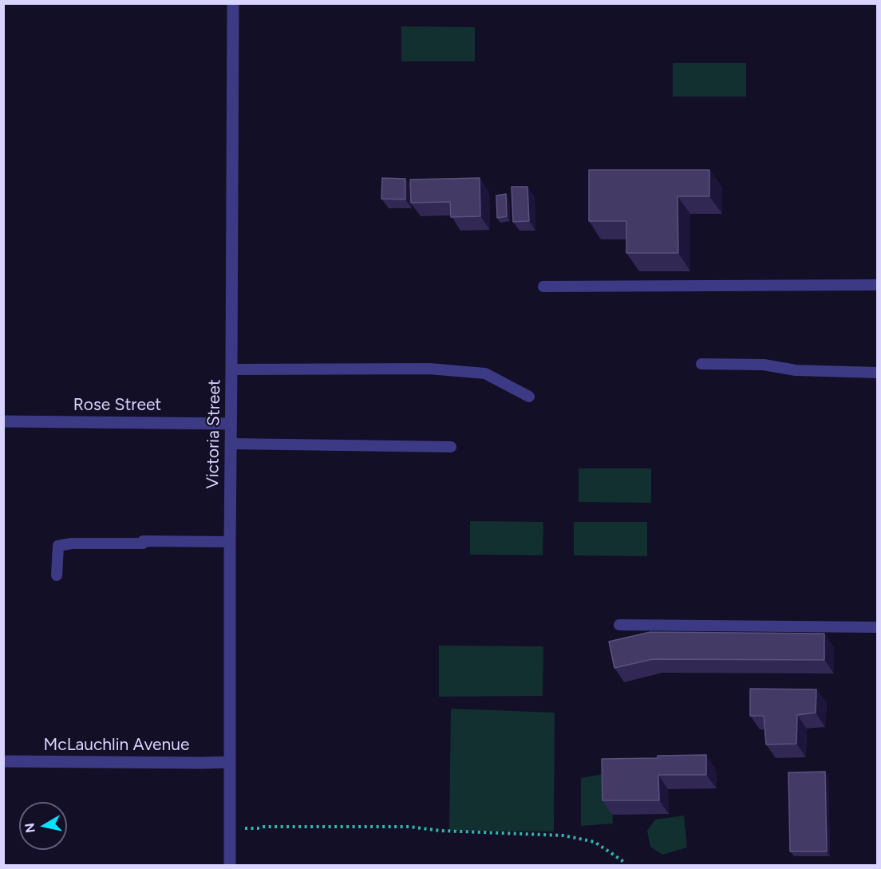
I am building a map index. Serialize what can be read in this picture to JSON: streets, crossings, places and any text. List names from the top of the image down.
{
  "streets": {
    "street": ["Rose Street", "Victoria Street", "McLauchlin Avenue"]
  },
  "crossings": [
    ["Rose Street", "Victoria Street"],
    ["Victoria Street", "McLauchlin Avenue"]
  ],
  "north": "left"
}
